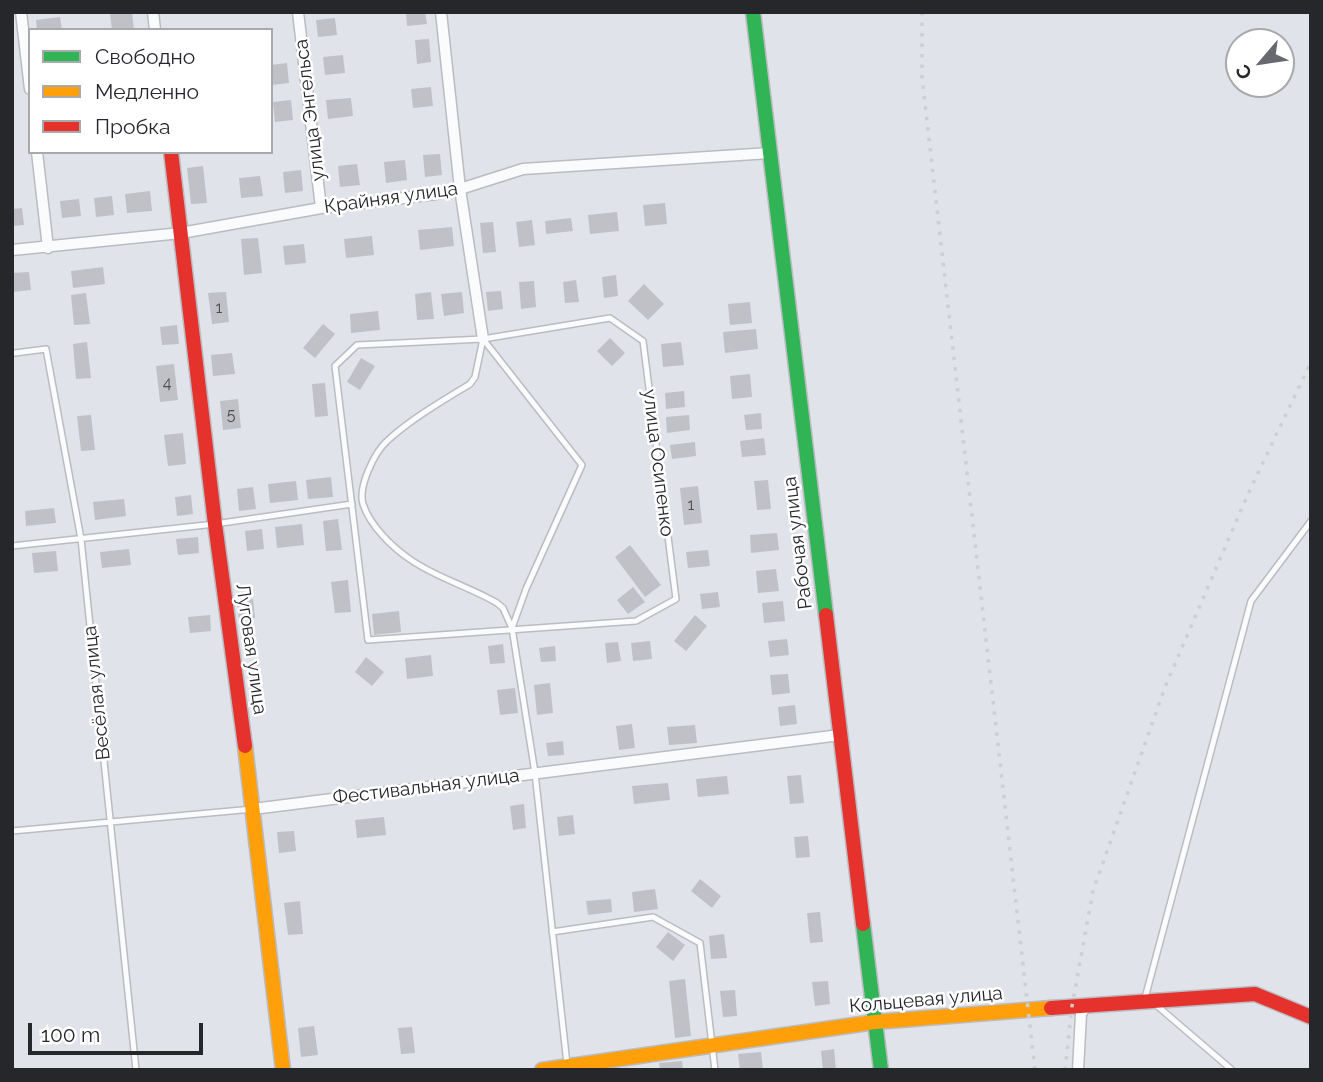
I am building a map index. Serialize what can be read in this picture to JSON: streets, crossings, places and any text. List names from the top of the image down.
{
  "streets": {
    "street": [
      "улица Энгельса",
      "Крайняя улица",
      "Рабочая улица",
      "Луговая улица",
      "Фестивальная улица",
      "Кольцевая улица"
    ],
    "lane": ["улица Осипенко", "Весёлая улица"]
  },
  "crossings": [
    ["улица Энгельса", "Крайняя улица"],
    ["Крайняя улица", "Рабочая улица"],
    ["Крайняя улица", "Луговая улица"],
    ["Рабочая улица", "Фестивальная улица"],
    ["Рабочая улица", "Кольцевая улица"],
    ["Луговая улица", "Фестивальная улица"],
    ["Весёлая улица", "Фестивальная улица"]
  ],
  "house_numbers": [
    "1",
    "4",
    "5",
    "1"
  ],
  "legend": ["Свободно", "Медленно", "Пробка"],
  "scale_bar": "100 m",
  "north": "bottom left"
}
